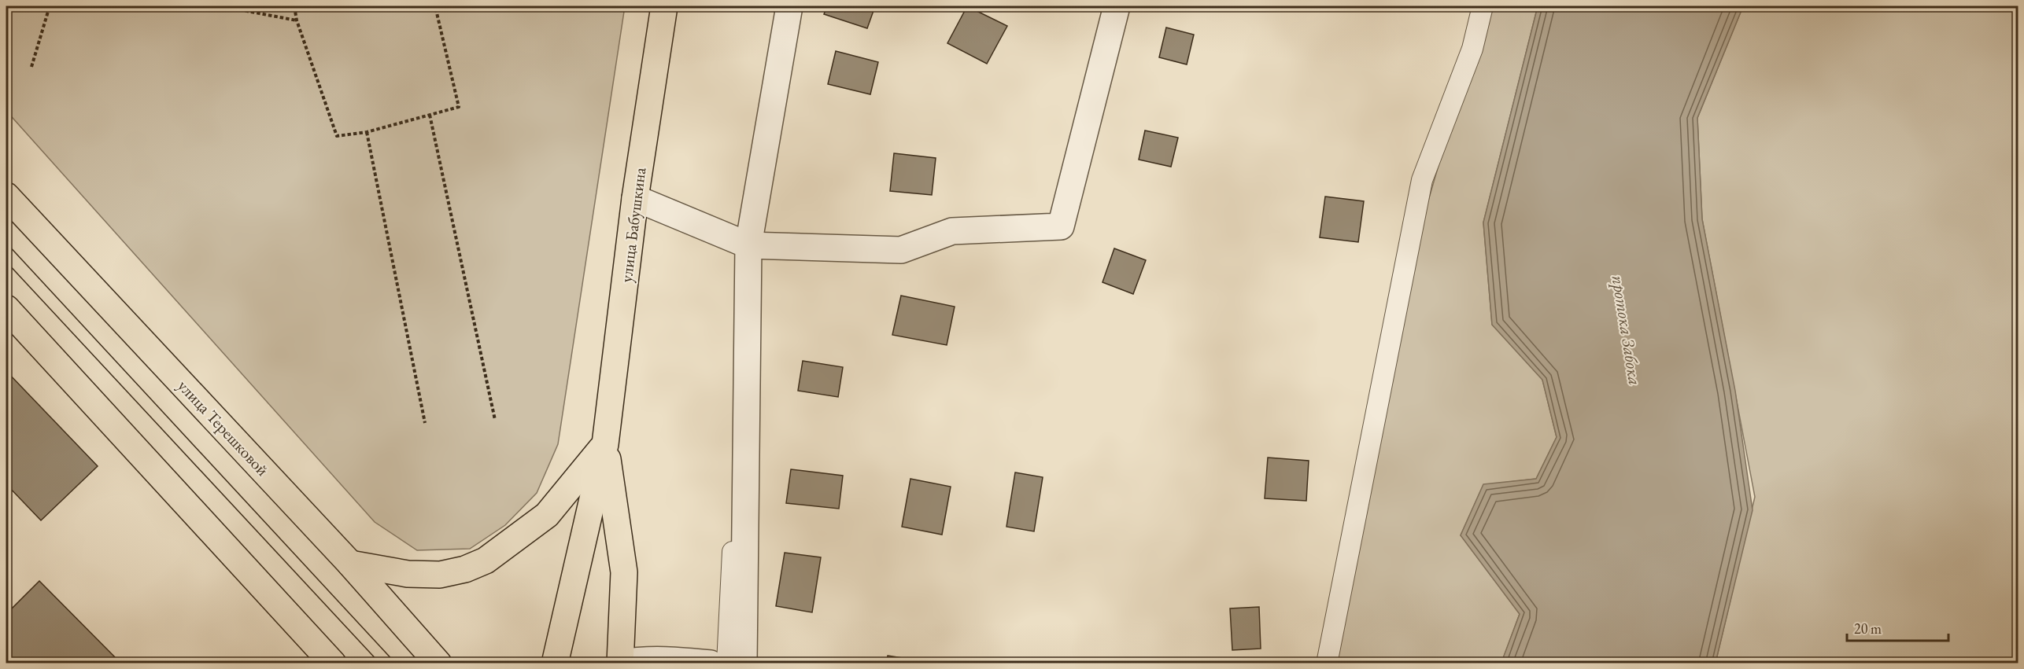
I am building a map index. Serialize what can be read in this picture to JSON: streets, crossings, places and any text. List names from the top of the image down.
{
  "streets": {
    "main road": ["улица Бабушкина", "улица Терешковой"]
  },
  "water": ["протока Забока"],
  "scale_bar": "20 m"
}
